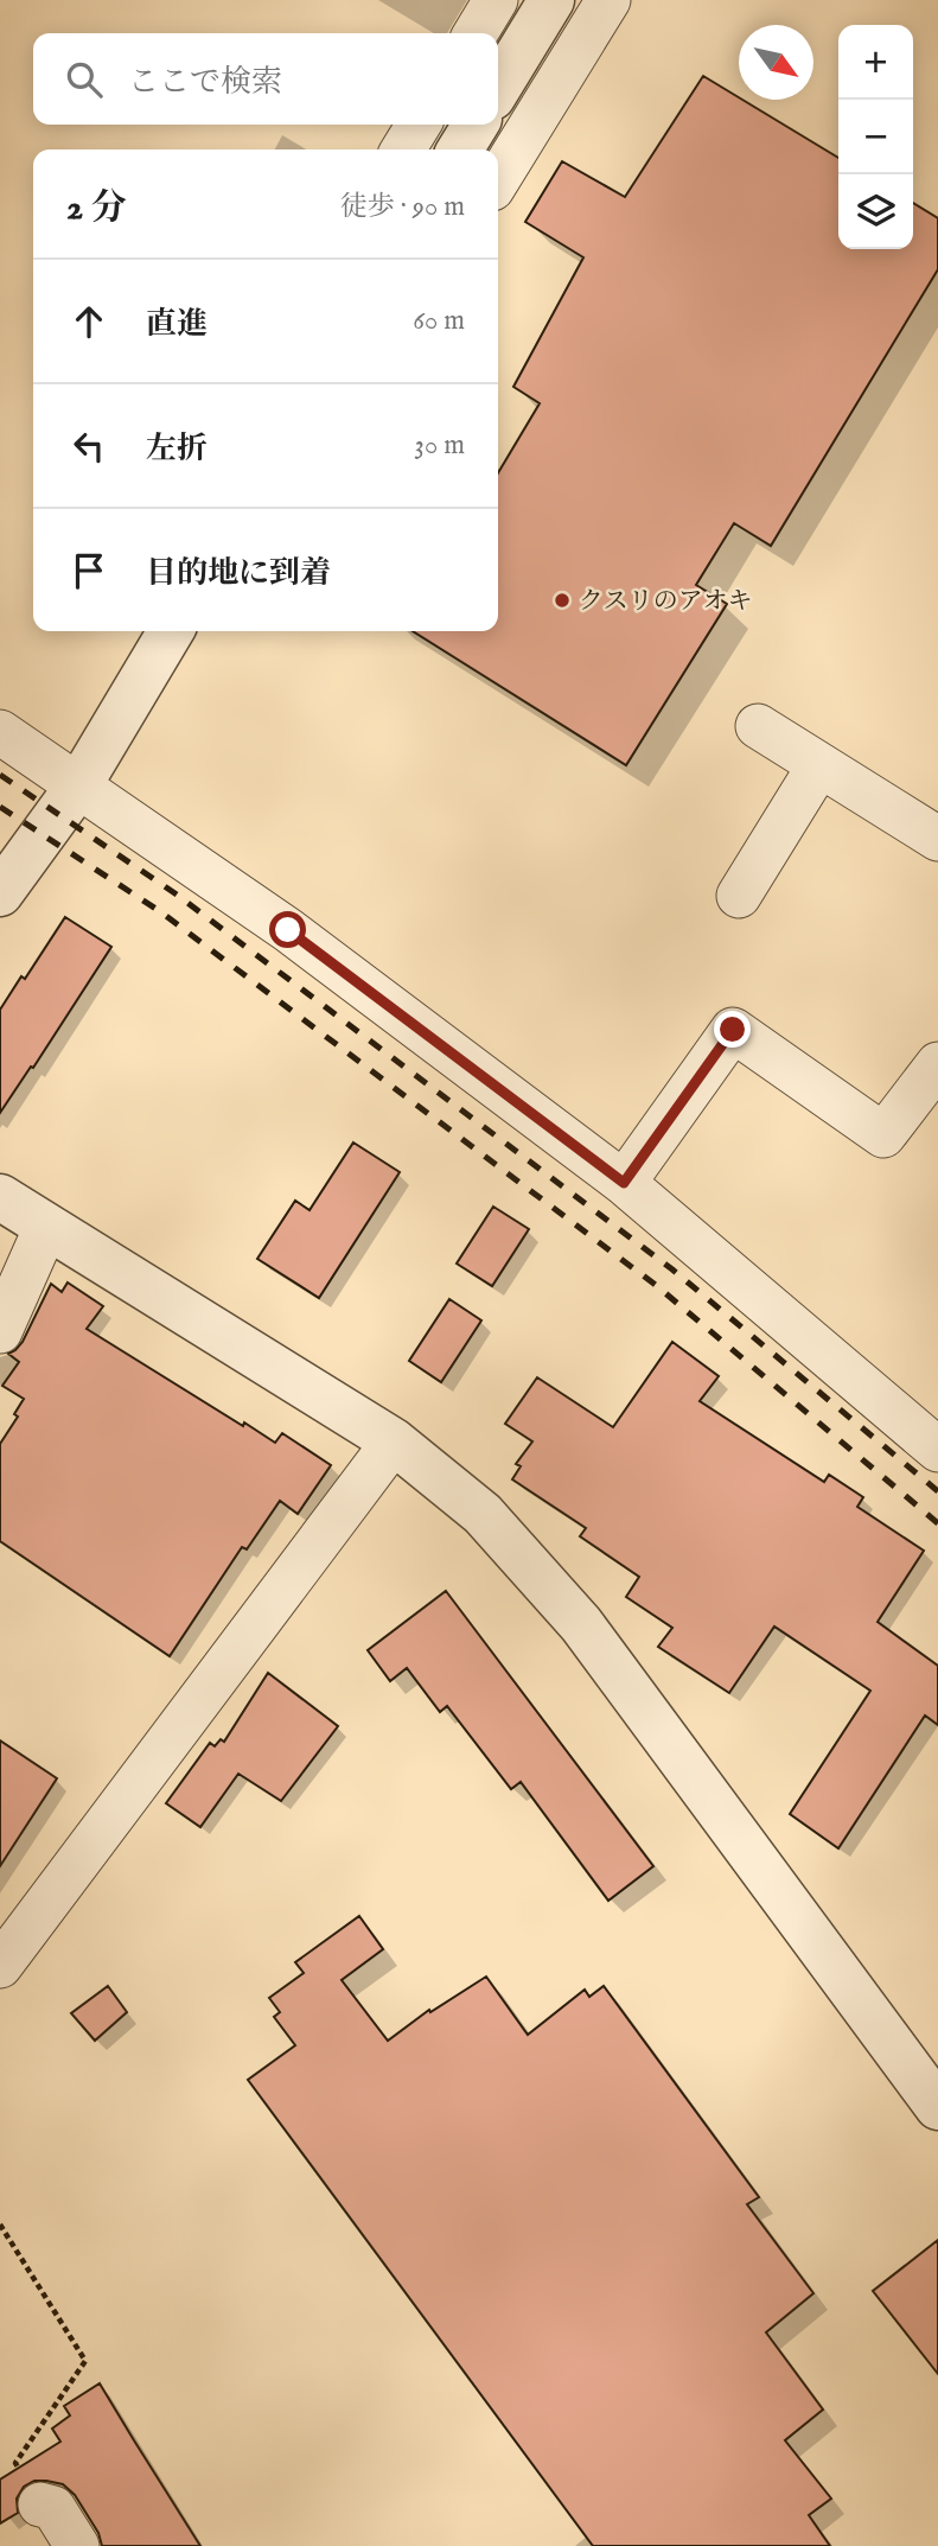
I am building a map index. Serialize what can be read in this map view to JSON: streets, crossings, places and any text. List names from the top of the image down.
{
  "places": ["クスリのアオキ"],
  "north": "bottom right",
  "page": {
    "map_buttons": ["+", "−"],
    "search": "ここで検索",
    "heading": ["2 分", "徒歩 · 90 m"],
    "list": [
      ["直進", "60 m"],
      ["左折", "30 m"],
      "目的地に到着"
    ]
  }
}
